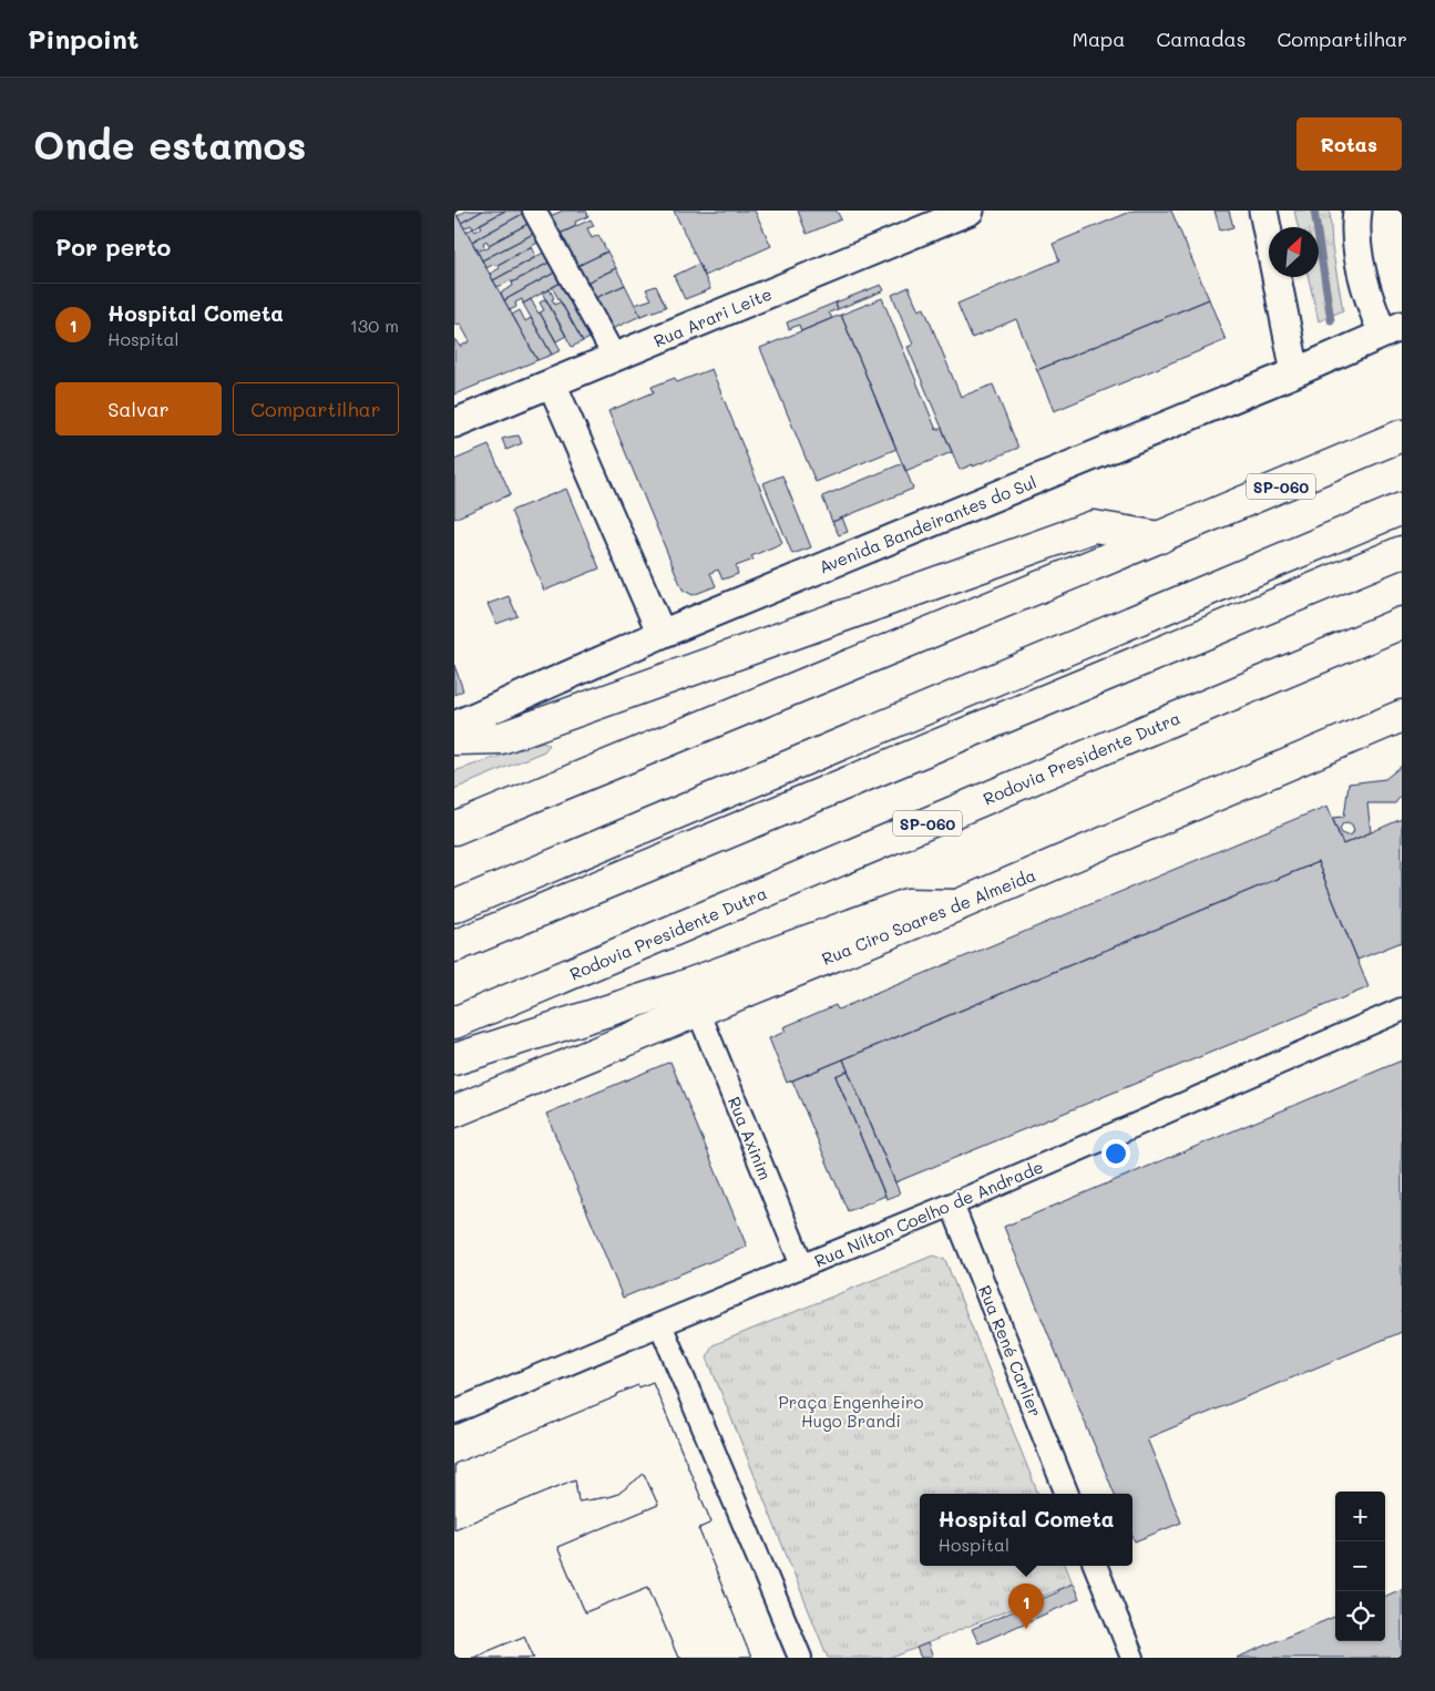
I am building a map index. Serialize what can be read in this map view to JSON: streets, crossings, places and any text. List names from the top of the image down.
{
  "streets": {
    "main road": ["SP-060", "Rodovia Presidente Dutra", "Rua Ciro Soares de Almeida"],
    "street": [
      "Rua Arari Leite",
      "Avenida Bandeirantes do Sul",
      "Rua Axinim",
      "Rua Nílton Coelho de Andrade",
      "Rua René Carlier"
    ]
  },
  "crossings": [
    ["Rua Ciro Soares de Almeida", "Rua Axinim"],
    ["Rua Axinim", "Rua Nílton Coelho de Andrade"],
    ["Rua Nílton Coelho de Andrade", "Rua René Carlier"]
  ],
  "parks": ["Praça Engenheiro Hugo Brandi"],
  "north": "top right",
  "page": {
    "header": "Pinpoint",
    "nav": ["Mapa", "Camadas", "Compartilhar"],
    "buttons": [
      "Rotas",
      ["Salvar", "Compartilhar"]
    ],
    "title": "Onde estamos",
    "heading": "Por perto",
    "list": [
      {
        "mark": "1",
        "name": "Hospital Cometa",
        "note": "Hospital",
        "value": "130 m"
      }
    ],
    "map_buttons": ["+", "−"],
    "popup": ["Hospital Cometa", "Hospital"],
    "pins": "1"
  }
}
